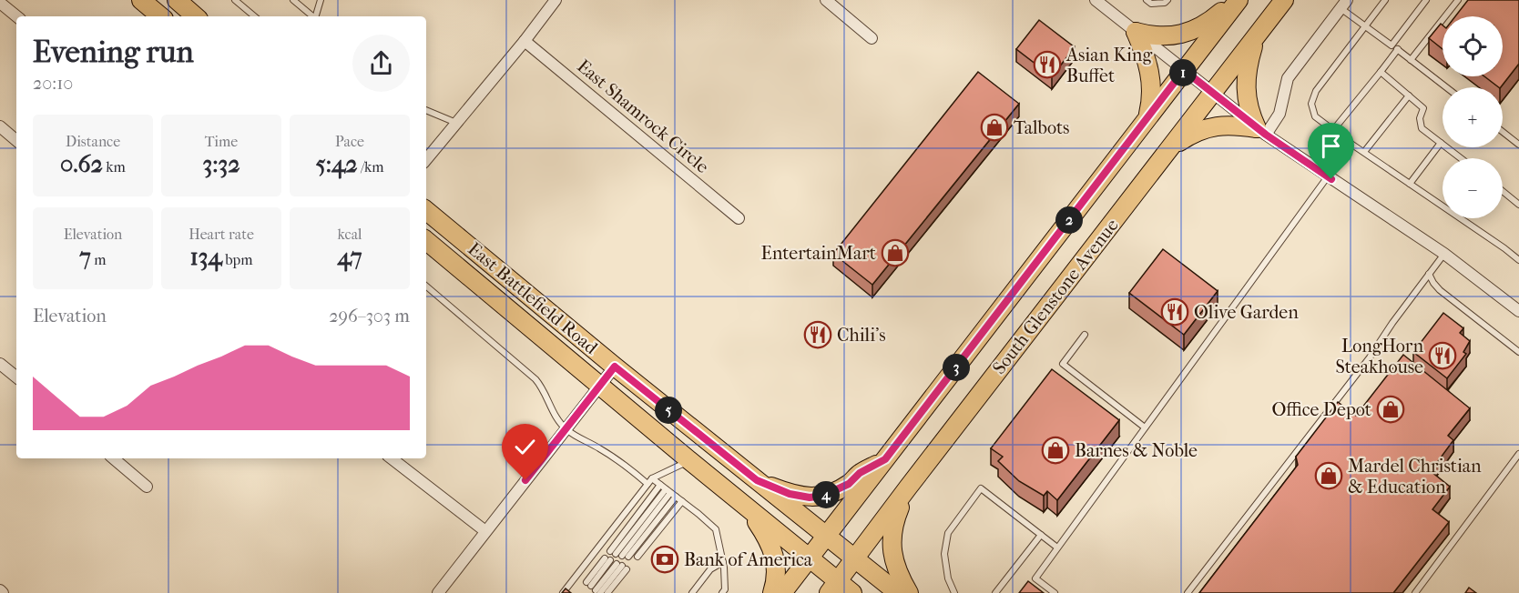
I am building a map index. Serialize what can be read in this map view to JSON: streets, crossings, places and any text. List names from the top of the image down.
{
  "streets": {
    "main road": ["South Glenstone Avenue", "East Battlefield Road"],
    "street": ["East Shamrock Circle"]
  },
  "crossings": [
    ["South Glenstone Avenue", "East Battlefield Road"]
  ],
  "places": {
    "restaurant": [
      "Asian King Buffet",
      "Olive Garden",
      "Chili's",
      "LongHorn Steakhouse"
    ],
    "shop": [
      "Talbots",
      "EntertainMart",
      "Office Depot",
      "Barnes & Noble",
      "Mardel Christian & Education"
    ],
    "bank": ["Bank of America"]
  },
  "page": {
    "map_buttons": ["+", "−"],
    "heading": ["Evening run", "20:10"],
    "pins": [
      "1",
      "2",
      "3",
      "5",
      "4"
    ],
    "stats": [
      ["Distance", "0.62 km"],
      ["Time", "3:32"],
      ["Pace", "5:42 /km"],
      ["Elevation", "7 m"],
      ["Heart rate", "134 bpm"],
      ["kcal", "47"]
    ],
    "chart": ["Elevation", "296–303 m"]
  }
}
